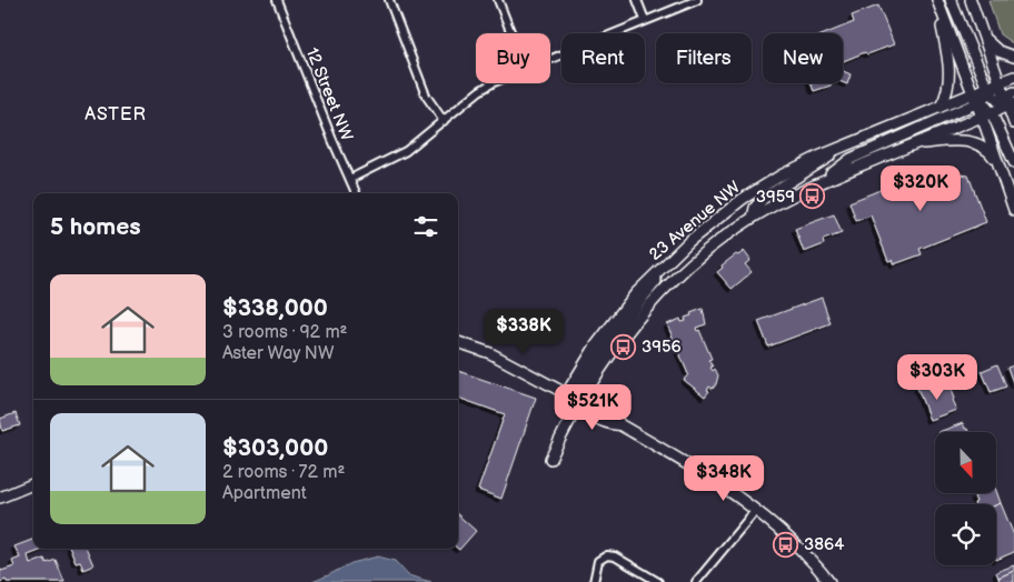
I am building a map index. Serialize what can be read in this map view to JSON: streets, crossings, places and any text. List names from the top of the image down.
{
  "streets": {
    "main road": ["23 Avenue NW"],
    "street": ["12 Street NW"]
  },
  "districts": ["ASTER"],
  "places": {
    "bus stop": ["3959", "3956", "3864"]
  },
  "north": "bottom",
  "page": {
    "chip": [
      "Buy",
      "Rent",
      "Filters",
      "New"
    ],
    "price": [
      "$320K",
      "$338K",
      "$303K",
      "$521K",
      "$348K"
    ],
    "heading": "5 homes",
    "list": [
      {
        "name": "$338,000",
        "note": "3 rooms · 92 m² · Aster Way NW"
      },
      {
        "name": "$303,000",
        "note": "2 rooms · 72 m² · Apartment"
      }
    ]
  }
}
